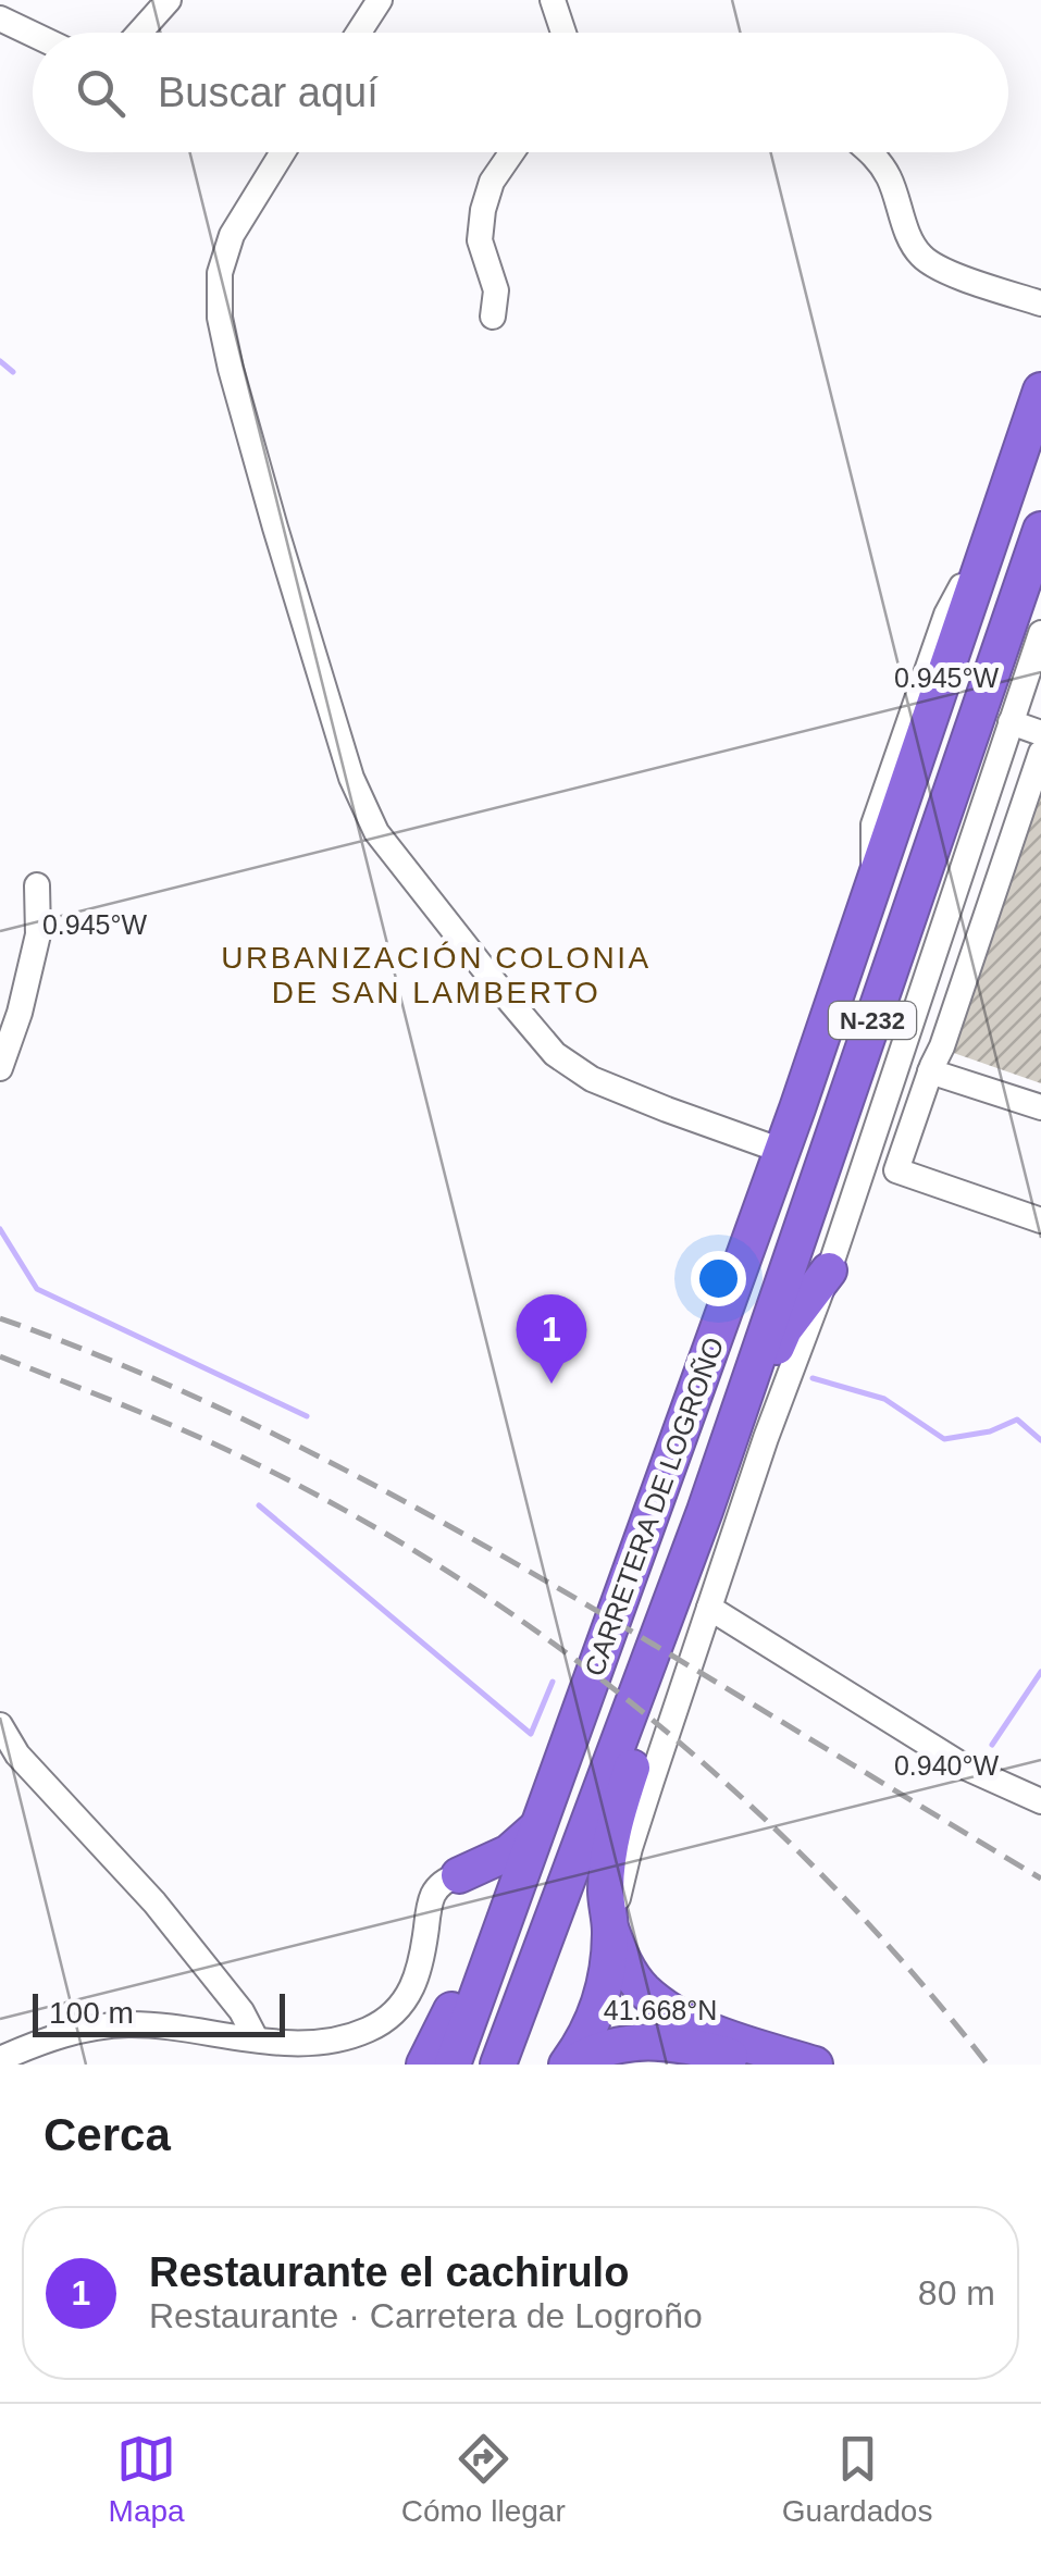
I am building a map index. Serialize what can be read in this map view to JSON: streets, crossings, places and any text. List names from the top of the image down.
{
  "streets": {
    "highway": ["N-232", "CARRETERA DE LOGROÑO"]
  },
  "districts": ["URBANIZACIÓN COLONIA DE SAN LAMBERTO"],
  "scale_bar": "100 m",
  "page": {
    "search": "Buscar aquí",
    "pins": "1",
    "scale": "100 m",
    "heading": "Cerca",
    "list": [
      {
        "mark": "1",
        "name": "Restaurante el cachirulo",
        "note": "Restaurante · Carretera de Logroño",
        "value": "80 m"
      }
    ],
    "nav": ["Mapa", "Cómo llegar", "Guardados"]
  },
  "coordinates": ["0.945°W", "0.940°W", "41.668°N"]
}
